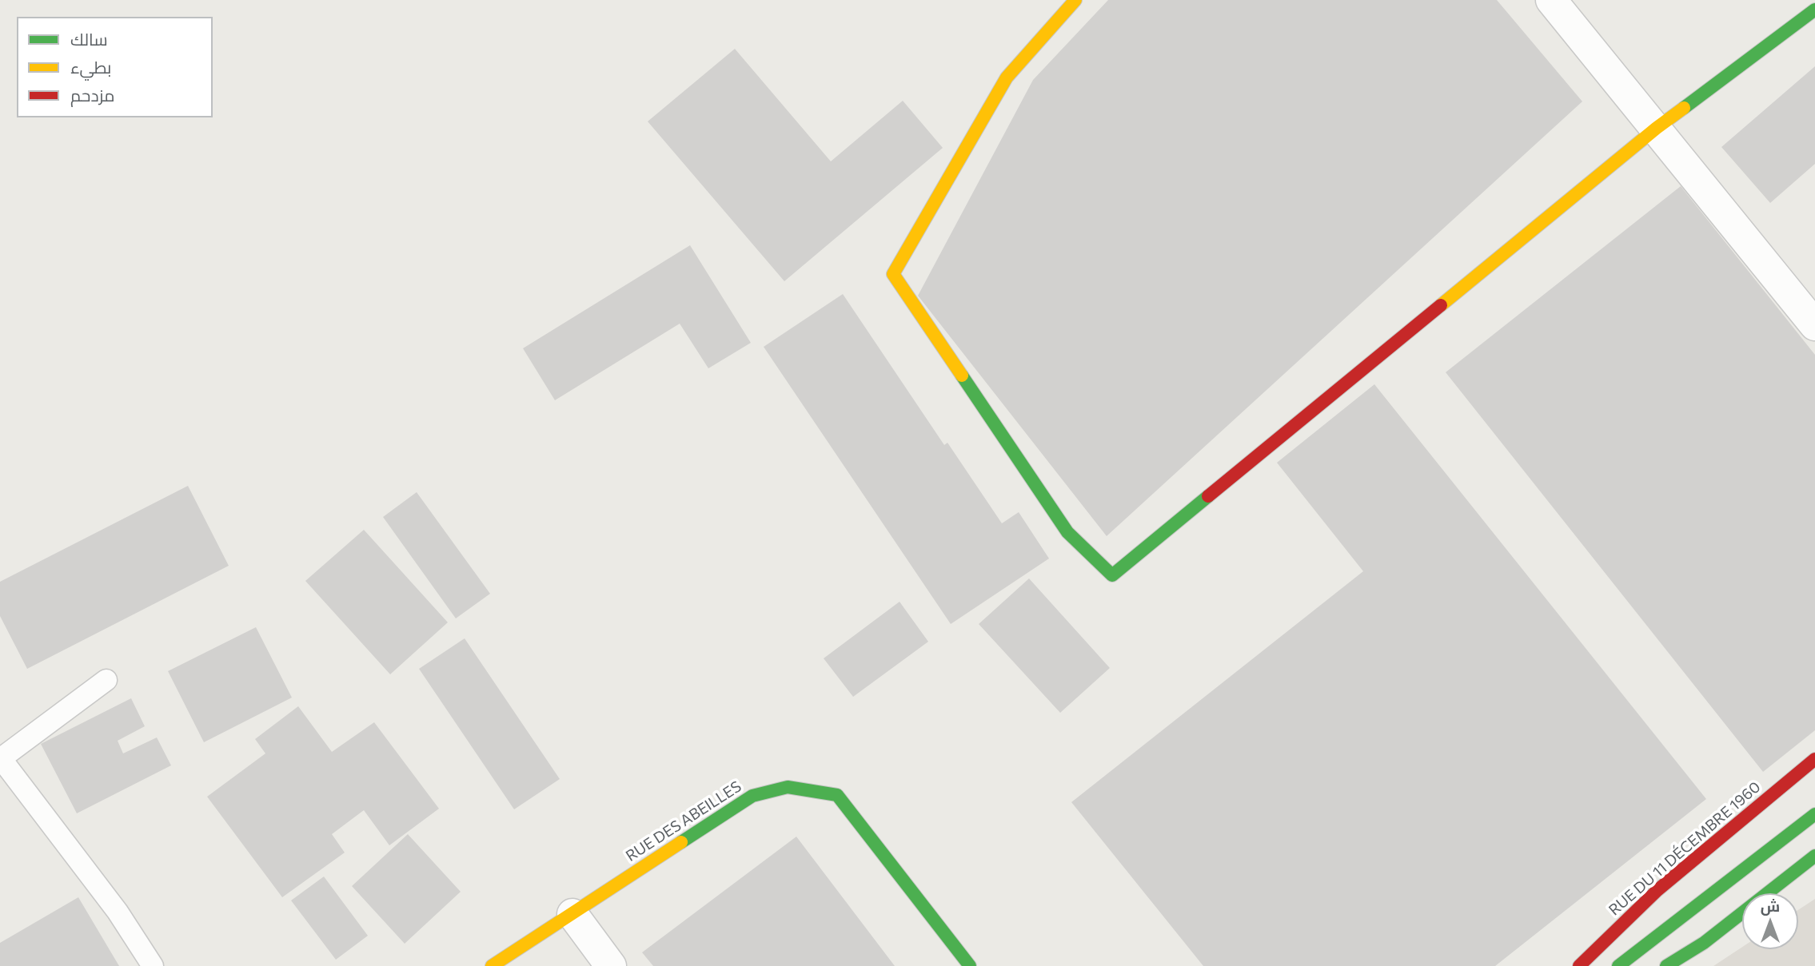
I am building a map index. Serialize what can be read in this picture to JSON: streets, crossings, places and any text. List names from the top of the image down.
{
  "streets": {
    "street": ["RUE DES ABEILLES", "RUE DU 11 DÉCEMBRE 1960"]
  },
  "legend": ["سالك", "بطيء", "مزدحم"],
  "north": "top"
}
